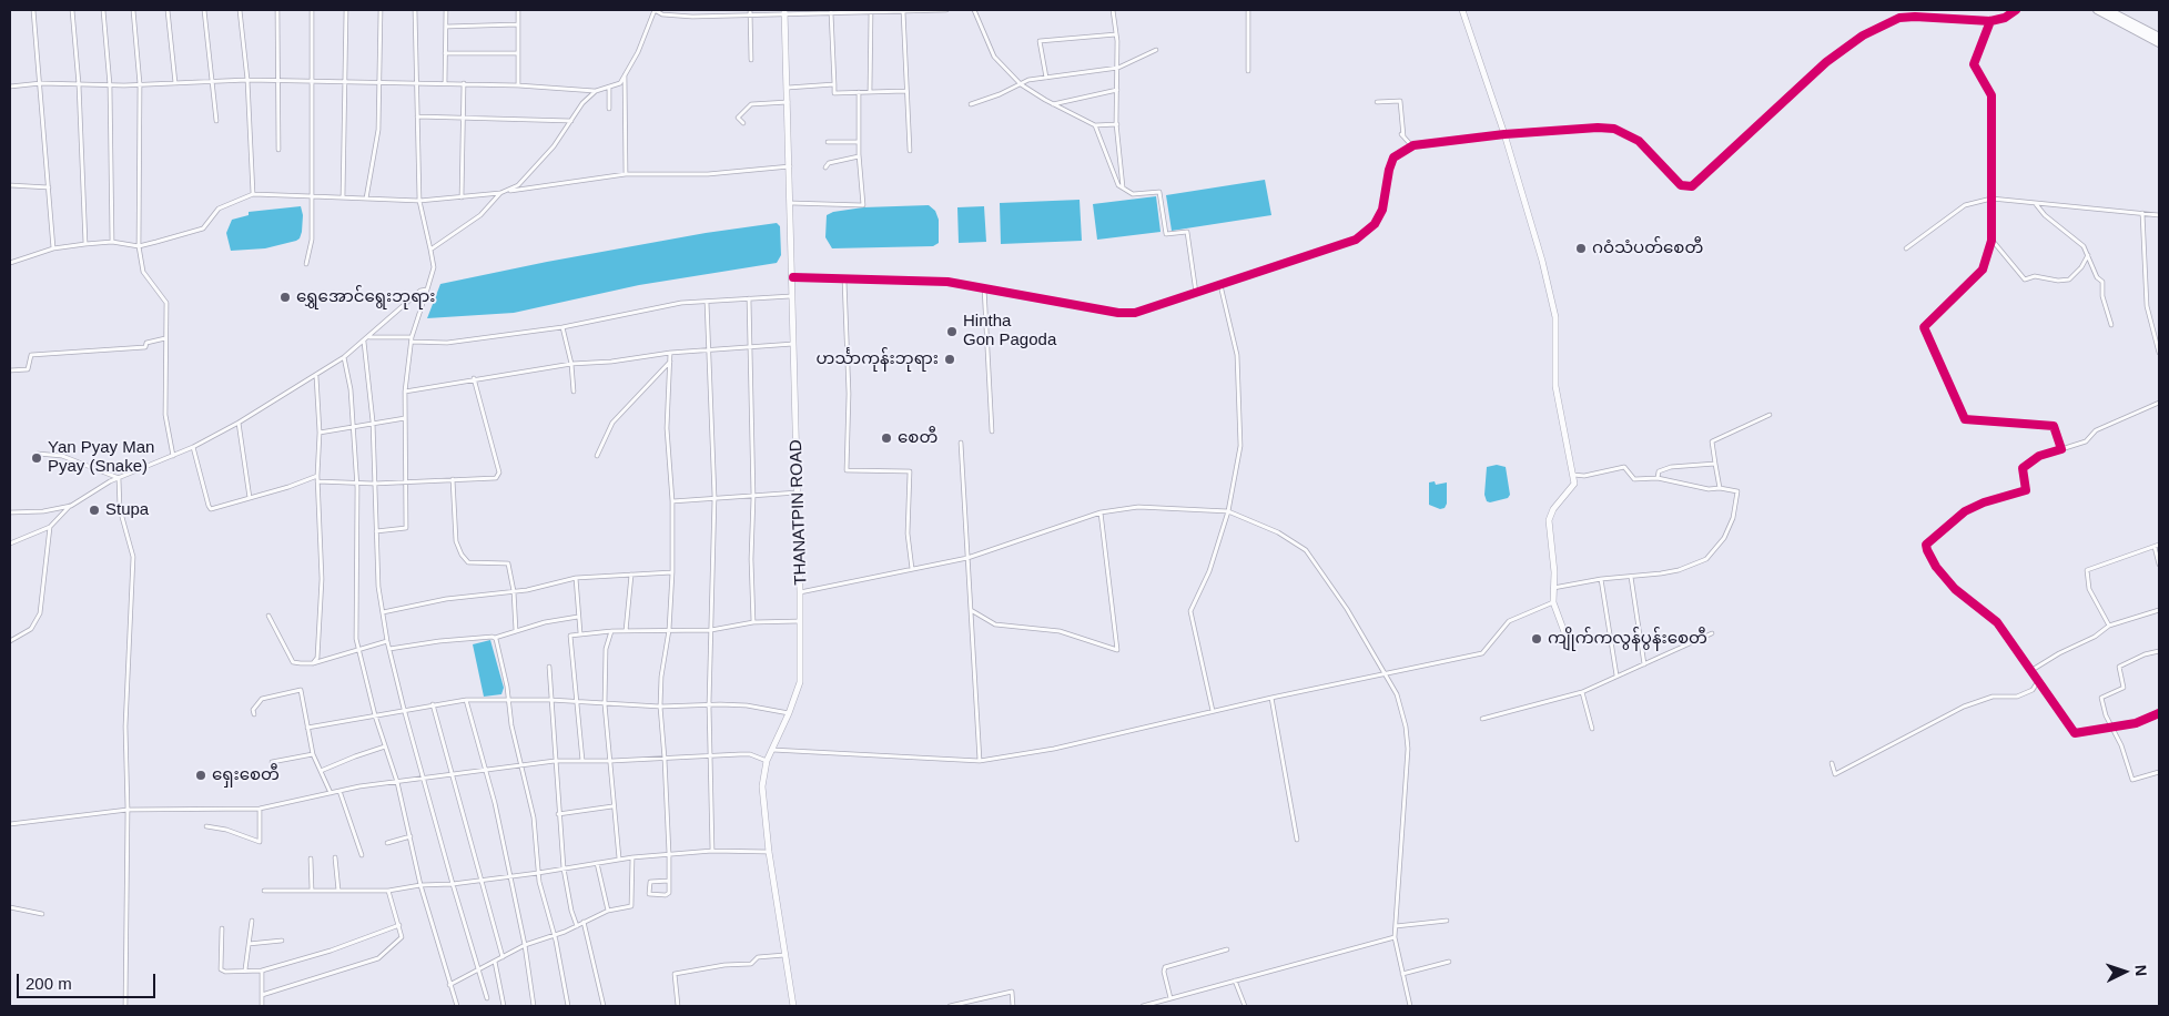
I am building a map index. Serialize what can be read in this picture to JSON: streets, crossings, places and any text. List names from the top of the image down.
{
  "streets": {
    "main road": ["THANATPIN ROAD"]
  },
  "places": [
    "ဂဝံသံပတ်စေတီ",
    "ရွှေအောင်ရွေးဘုရား",
    "Hintha Gon Pagoda",
    "ဟင်္သာကုန်းဘုရား",
    "စေတီ",
    "Yan Pyay Man Pyay (Snake)",
    "Stupa",
    "ကျိုက်ကလွန်ပွန်းစေတီ",
    "ရှေးစေတီ"
  ],
  "scale_bar": "200 m",
  "north": "right"
}
